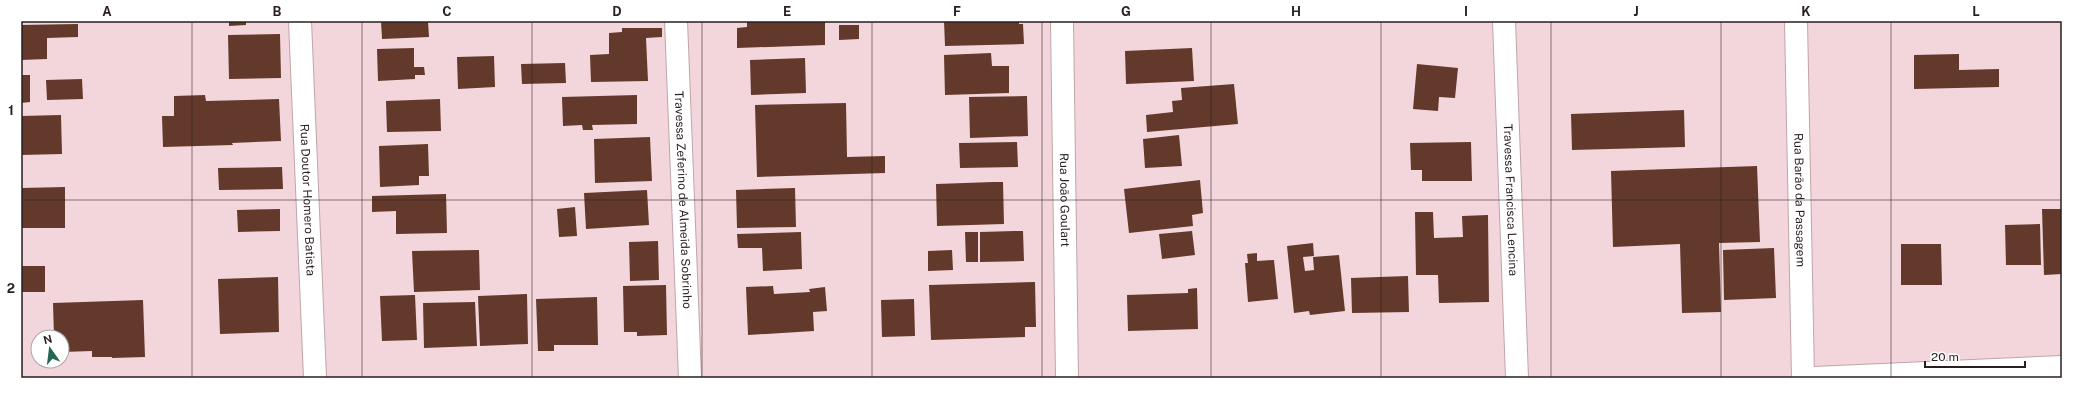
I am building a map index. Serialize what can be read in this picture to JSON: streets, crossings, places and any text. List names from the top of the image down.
{
  "streets": {
    "street": [
      "Rua Doutor Homero Batista",
      "Rua João Goulart",
      "Travessa Zeferino de Almeida Sobrinho",
      "Travessa Francisca Lencina",
      "Rua Barão da Passagem"
    ]
  },
  "scale_bar": "20 m",
  "north": "top",
  "grid": {
    "columns": [
      "A",
      "B",
      "C",
      "D",
      "E",
      "F",
      "G",
      "H",
      "I",
      "J",
      "K",
      "L"
    ],
    "rows": ["1", "2"]
  }
}
